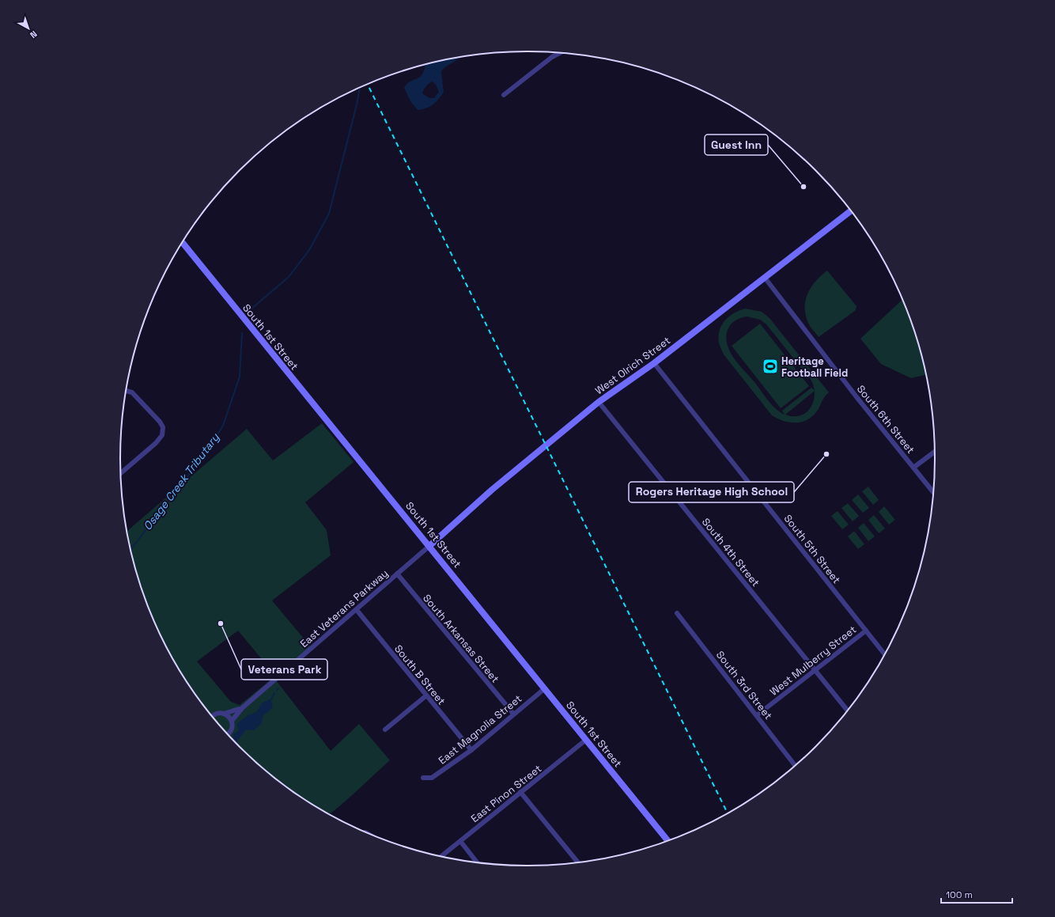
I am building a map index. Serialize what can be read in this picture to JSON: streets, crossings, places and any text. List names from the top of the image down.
{
  "streets": {
    "street": [
      "South 1st Street",
      "West Olrich Street",
      "South 6th Street",
      "South 5th Street",
      "South 4th Street",
      "East Veterans Parkway",
      "South Arkansas Street",
      "West Mulberry Street",
      "South B Street",
      "South 3rd Street",
      "East Magnolia Street",
      "East Pinon Street"
    ]
  },
  "crossings": [
    ["South 1st Street", "West Olrich Street"],
    ["South 1st Street", "East Veterans Parkway"],
    ["South 1st Street", "East Magnolia Street"],
    ["South 1st Street", "East Pinon Street"],
    ["West Olrich Street", "South 6th Street"],
    ["West Olrich Street", "South 5th Street"],
    ["West Olrich Street", "South 4th Street"],
    ["West Olrich Street", "East Veterans Parkway"],
    ["South 5th Street", "West Mulberry Street"],
    ["South 4th Street", "West Mulberry Street"],
    ["East Veterans Parkway", "South Arkansas Street"],
    ["East Veterans Parkway", "South B Street"],
    ["South Arkansas Street", "East Magnolia Street"],
    ["West Mulberry Street", "South 3rd Street"],
    ["South B Street", "East Magnolia Street"]
  ],
  "water": ["Osage Creek Tributary"],
  "places": {
    "other": ["Guest Inn", "Rogers Heritage High School", "Veterans Park"],
    "sports": ["Heritage Football Field"]
  },
  "scale_bar": "100 m",
  "north": "bottom right"
}
